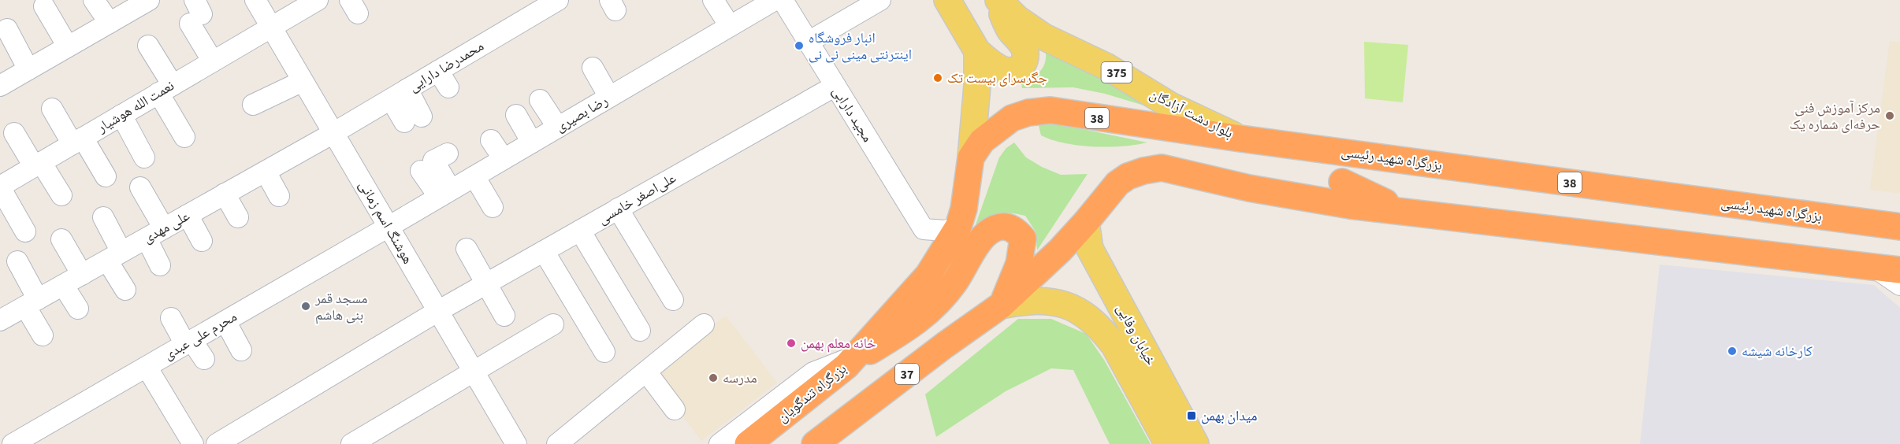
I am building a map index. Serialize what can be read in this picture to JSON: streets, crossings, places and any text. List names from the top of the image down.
{
  "streets": {
    "highway": [
      "38",
      "بزرگراه شهید رئیسی",
      "37",
      "بزرگراه تندگویان"
    ],
    "main road": ["375", "بلوار دشت آزادگان", "خیابان وفایی"],
    "street": [
      "محمدرضا دارایی",
      "نعمت الله هوشیار",
      "رضا بصیری",
      "مجید دارابی",
      "علی‌اصغر خامسی",
      "هوشنگ اسم زمانی",
      "علی مهدی",
      "محرم علی عبدی"
    ]
  },
  "crossings": [
    ["محمدرضا دارایی", "هوشنگ اسم زمانی"],
    ["محمدرضا دارایی", "علی مهدی"],
    ["نعمت الله هوشیار", "هوشنگ اسم زمانی"],
    ["رضا بصیری", "هوشنگ اسم زمانی"],
    ["رضا بصیری", "محرم علی عبدی"],
    ["بلوار دشت آزادگان", "بزرگراه شهید رئیسی"],
    ["مجید دارابی", "بزرگراه شهید رئیسی"],
    ["مجید دارابی", "علی‌اصغر خامسی"],
    ["مجید دارابی", "بزرگراه تندگویان"],
    ["بزرگراه شهید رئیسی", "بزرگراه تندگویان"],
    ["علی‌اصغر خامسی", "هوشنگ اسم زمانی"],
    ["هوشنگ اسم زمانی", "علی مهدی"],
    ["هوشنگ اسم زمانی", "محرم علی عبدی"],
    ["خیابان وفایی", "37"]
  ],
  "places": {
    "other": [
      "انبار فروشگاه اینترنتی مینی نی نی",
      "جگرسرای بیست تک",
      "مرکز آموزش فنی حرفه‌ای شماره یک",
      "مسجد قمر بنی هاشم",
      "خانه معلم بهمن",
      "کارخانه شیشه",
      "مدرسه"
    ],
    "transit": ["میدان بهمن"]
  }
}
